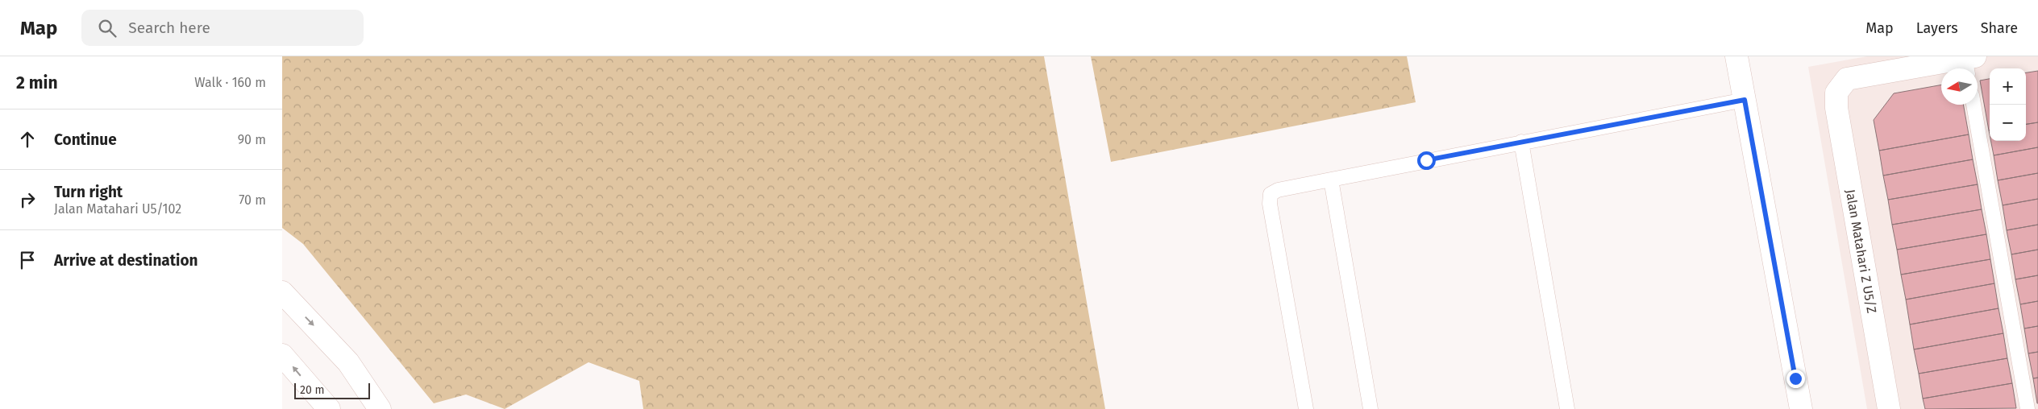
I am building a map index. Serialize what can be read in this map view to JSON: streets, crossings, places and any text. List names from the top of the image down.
{
  "streets": {
    "street": ["Jalan Matahari Z U5/Z"]
  },
  "scale_bar": "20 m",
  "north": "left",
  "page": {
    "header": "Map",
    "search": "Search here",
    "nav": ["Map", "Layers", "Share"],
    "heading": ["2 min", "Walk · 160 m"],
    "map_buttons": ["+", "−"],
    "list": [
      ["Continue", "90 m"],
      ["Turn right", "Jalan Matahari U5/102", "70 m"],
      "Arrive at destination"
    ],
    "scale": "20 m"
  }
}
